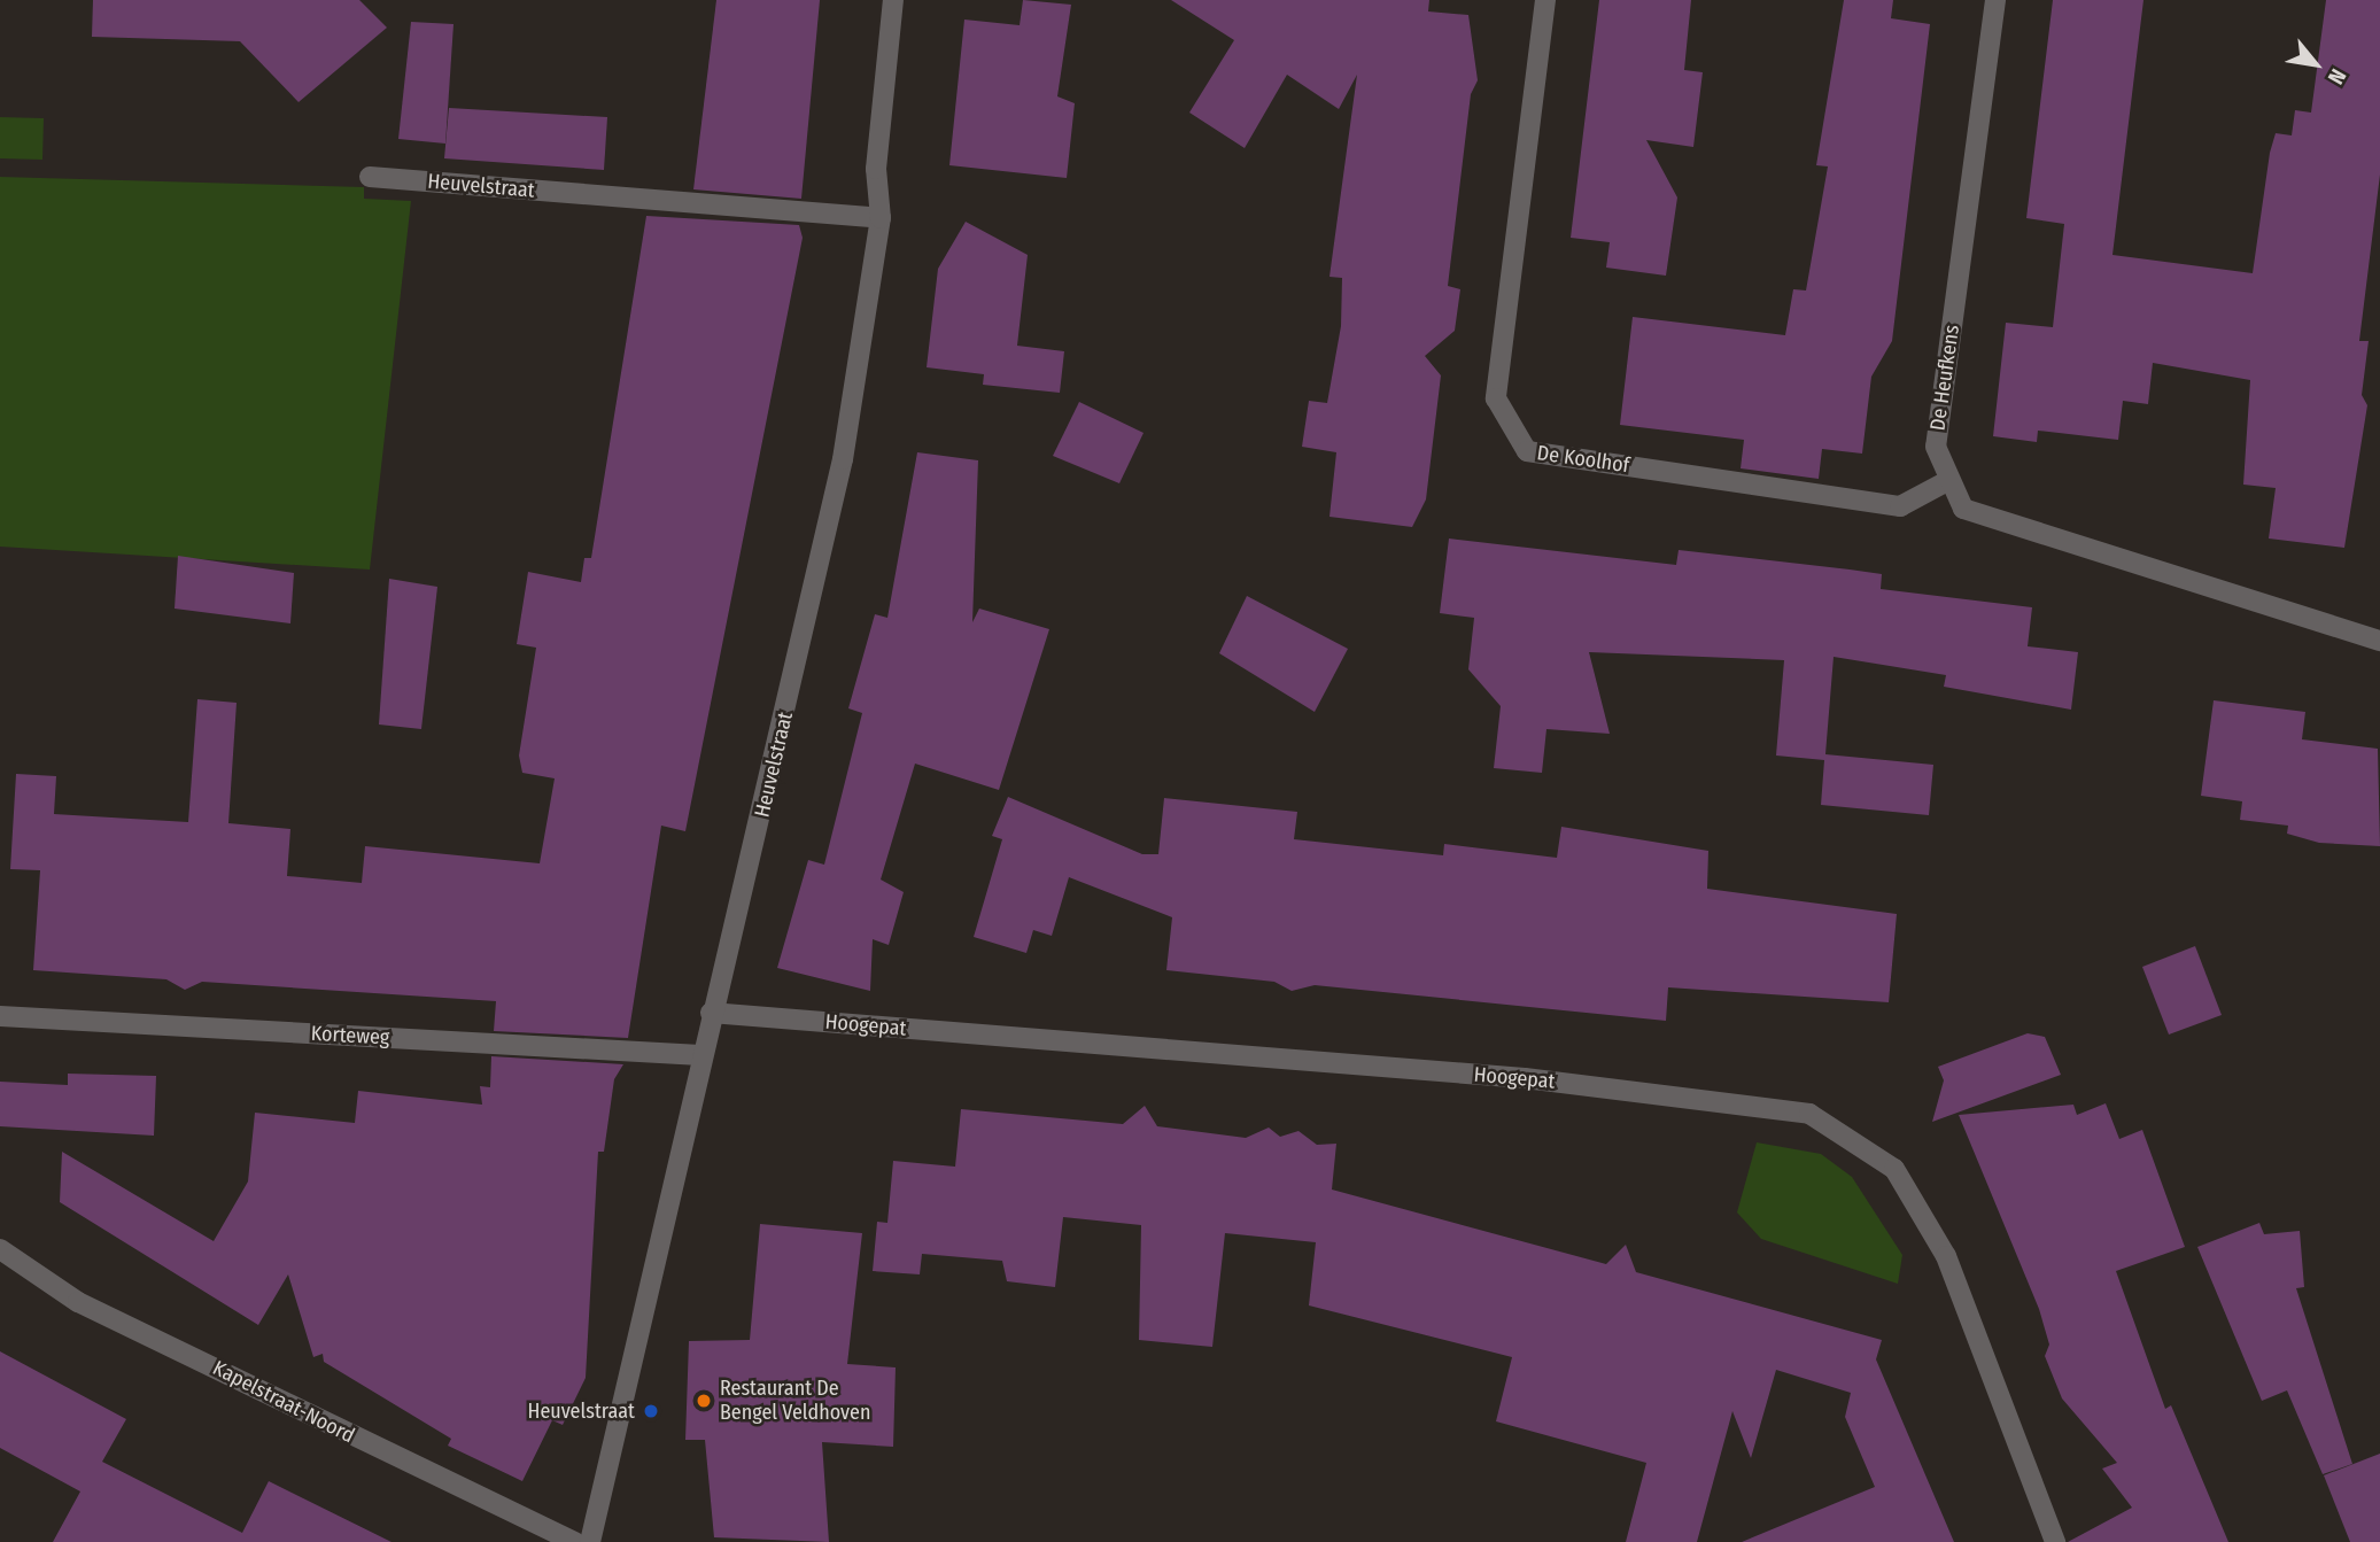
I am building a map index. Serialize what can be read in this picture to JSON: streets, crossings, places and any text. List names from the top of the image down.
{
  "streets": {
    "street": [
      "Heuvelstraat",
      "De Heufkens",
      "De Koolhof",
      "Hoogepat",
      "Korteweg",
      "Kapelstraat-Noord"
    ]
  },
  "crossings": [
    ["Heuvelstraat", "Hoogepat"],
    ["Heuvelstraat", "Korteweg"],
    ["De Heufkens", "De Koolhof"]
  ],
  "places": ["Restaurant De Bengel Veldhoven", "Heuvelstraat"],
  "north": "bottom right"
}
